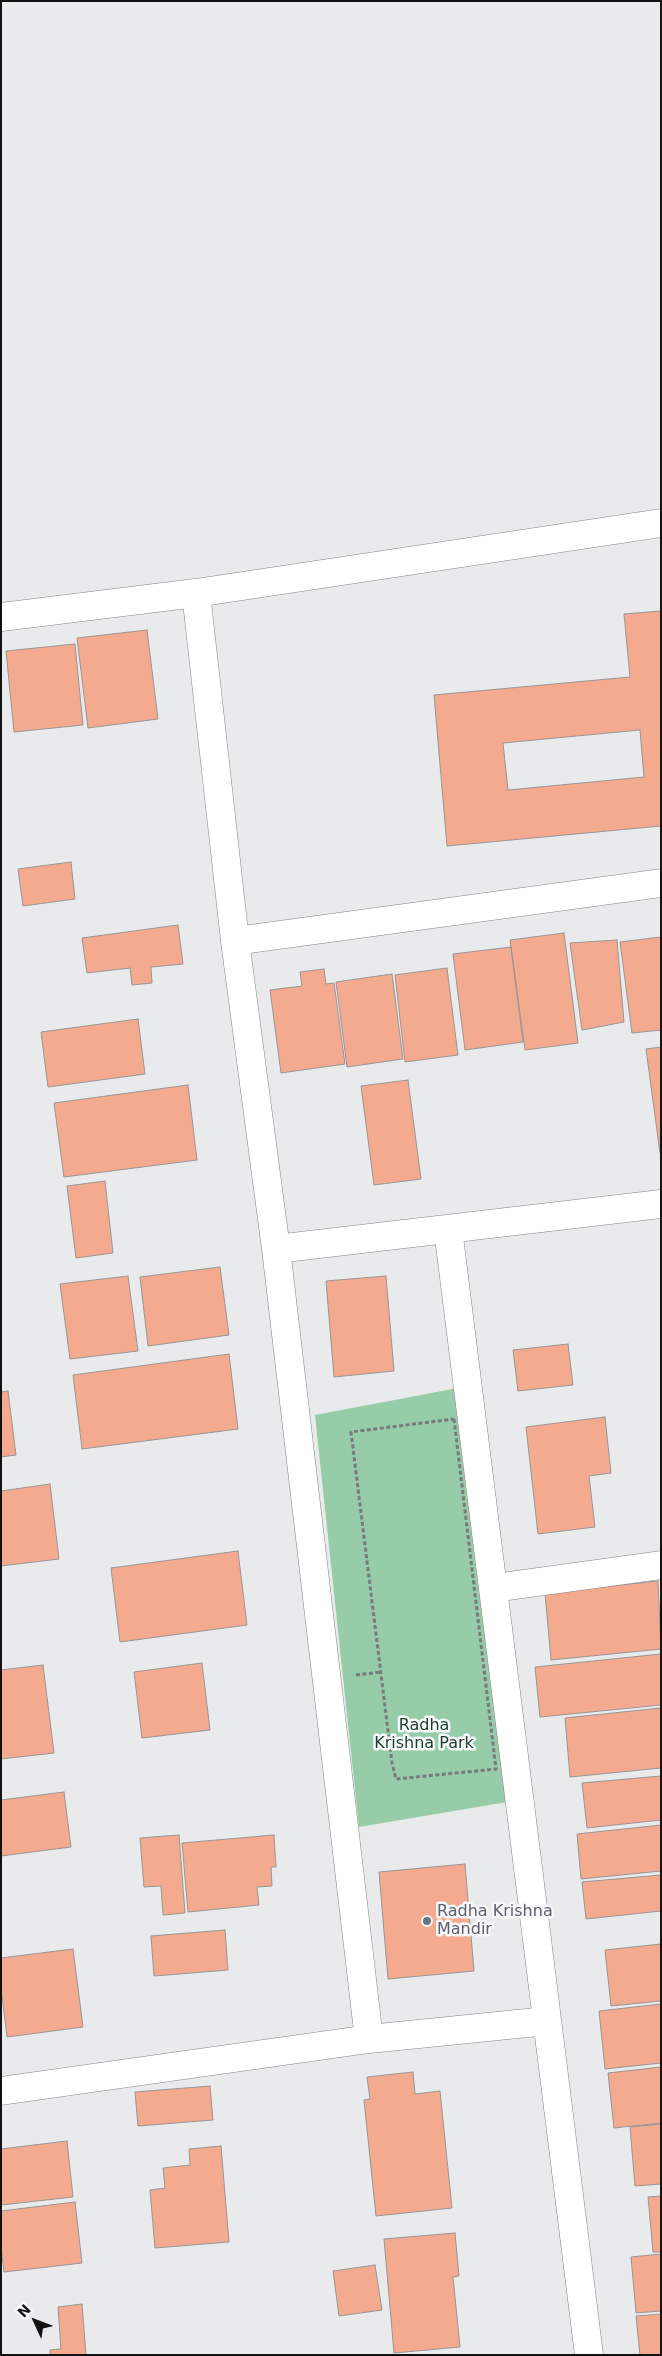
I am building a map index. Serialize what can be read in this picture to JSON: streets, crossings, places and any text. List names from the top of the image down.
{
  "parks": ["Radha Krishna Park"],
  "places": ["Radha Krishna Mandir"],
  "north": "top left"
}
